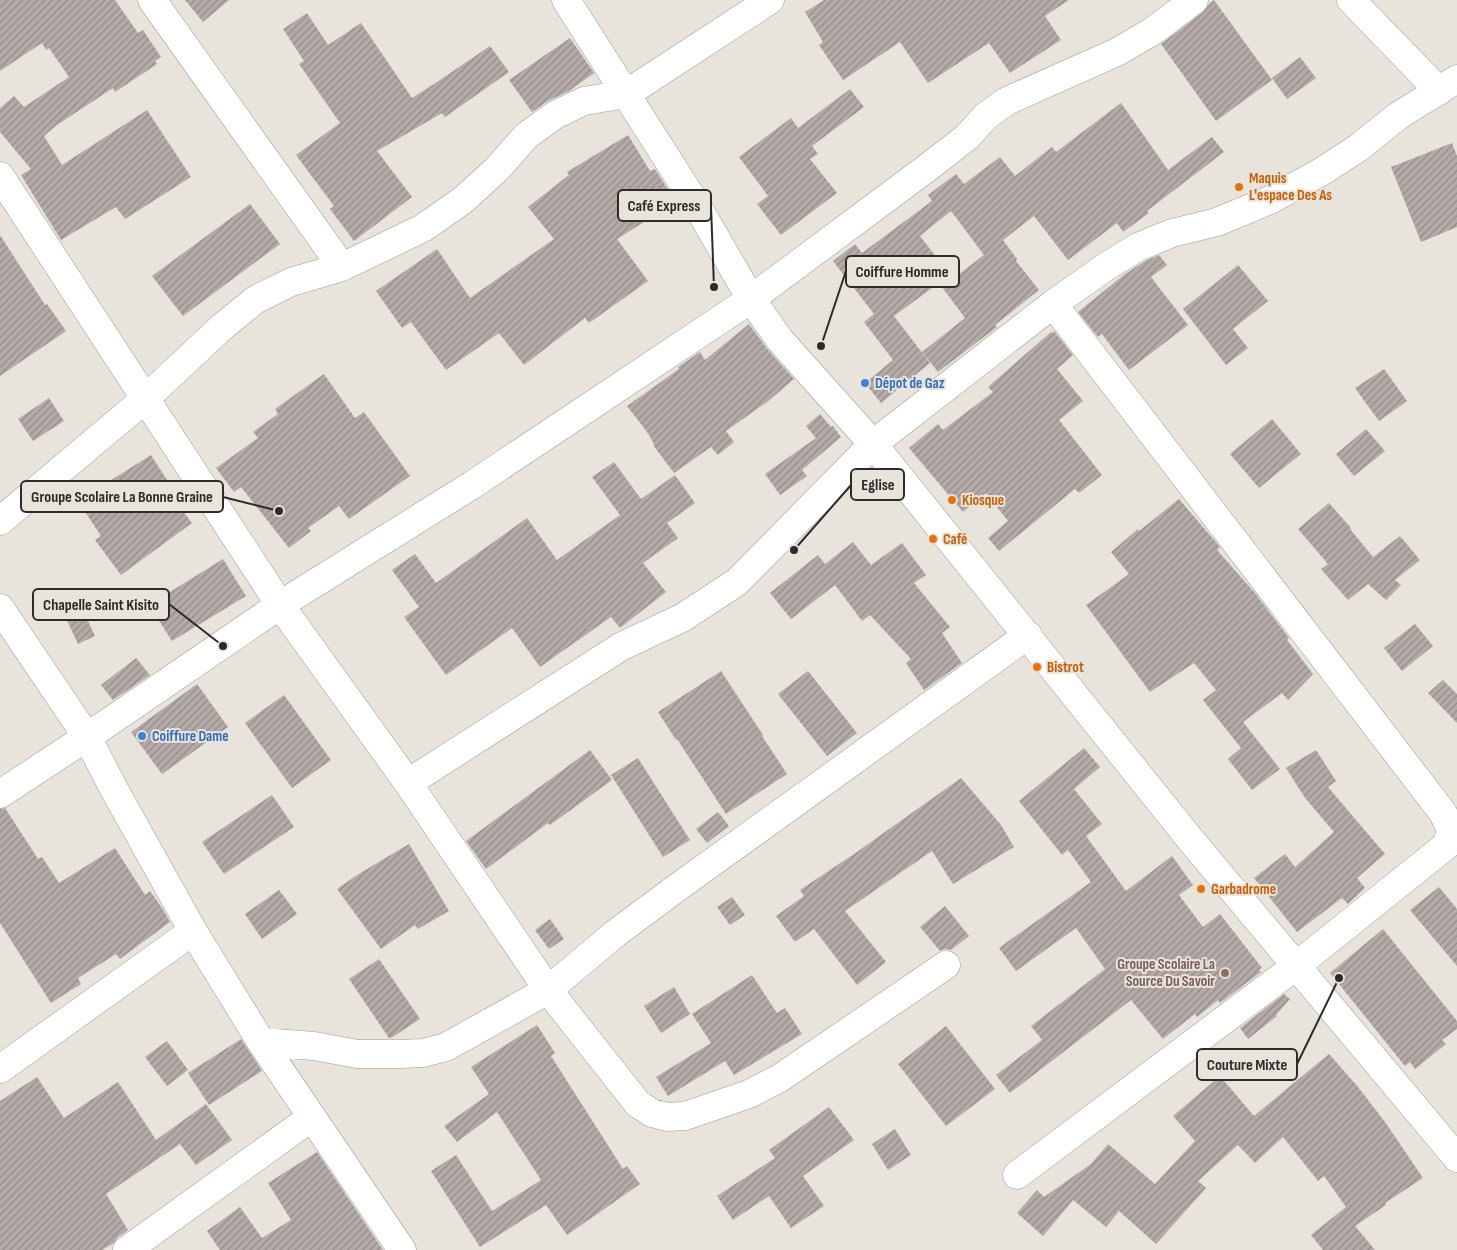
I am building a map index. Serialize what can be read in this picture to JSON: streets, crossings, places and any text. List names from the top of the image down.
{
  "places": [
    "Maquis L'espace Des As",
    "Café Express",
    "Coiffure Homme",
    "Dépot de Gaz",
    "Kiosque",
    "Groupe Scolaire La Bonne Graine",
    "Café",
    "Eglise",
    "Chapelle Saint Kisito",
    "Bistrot",
    "Coiffure Dame",
    "Garbadrome",
    "Groupe Scolaire La Source Du Savoir",
    "Couture Mixte"
  ]
}
